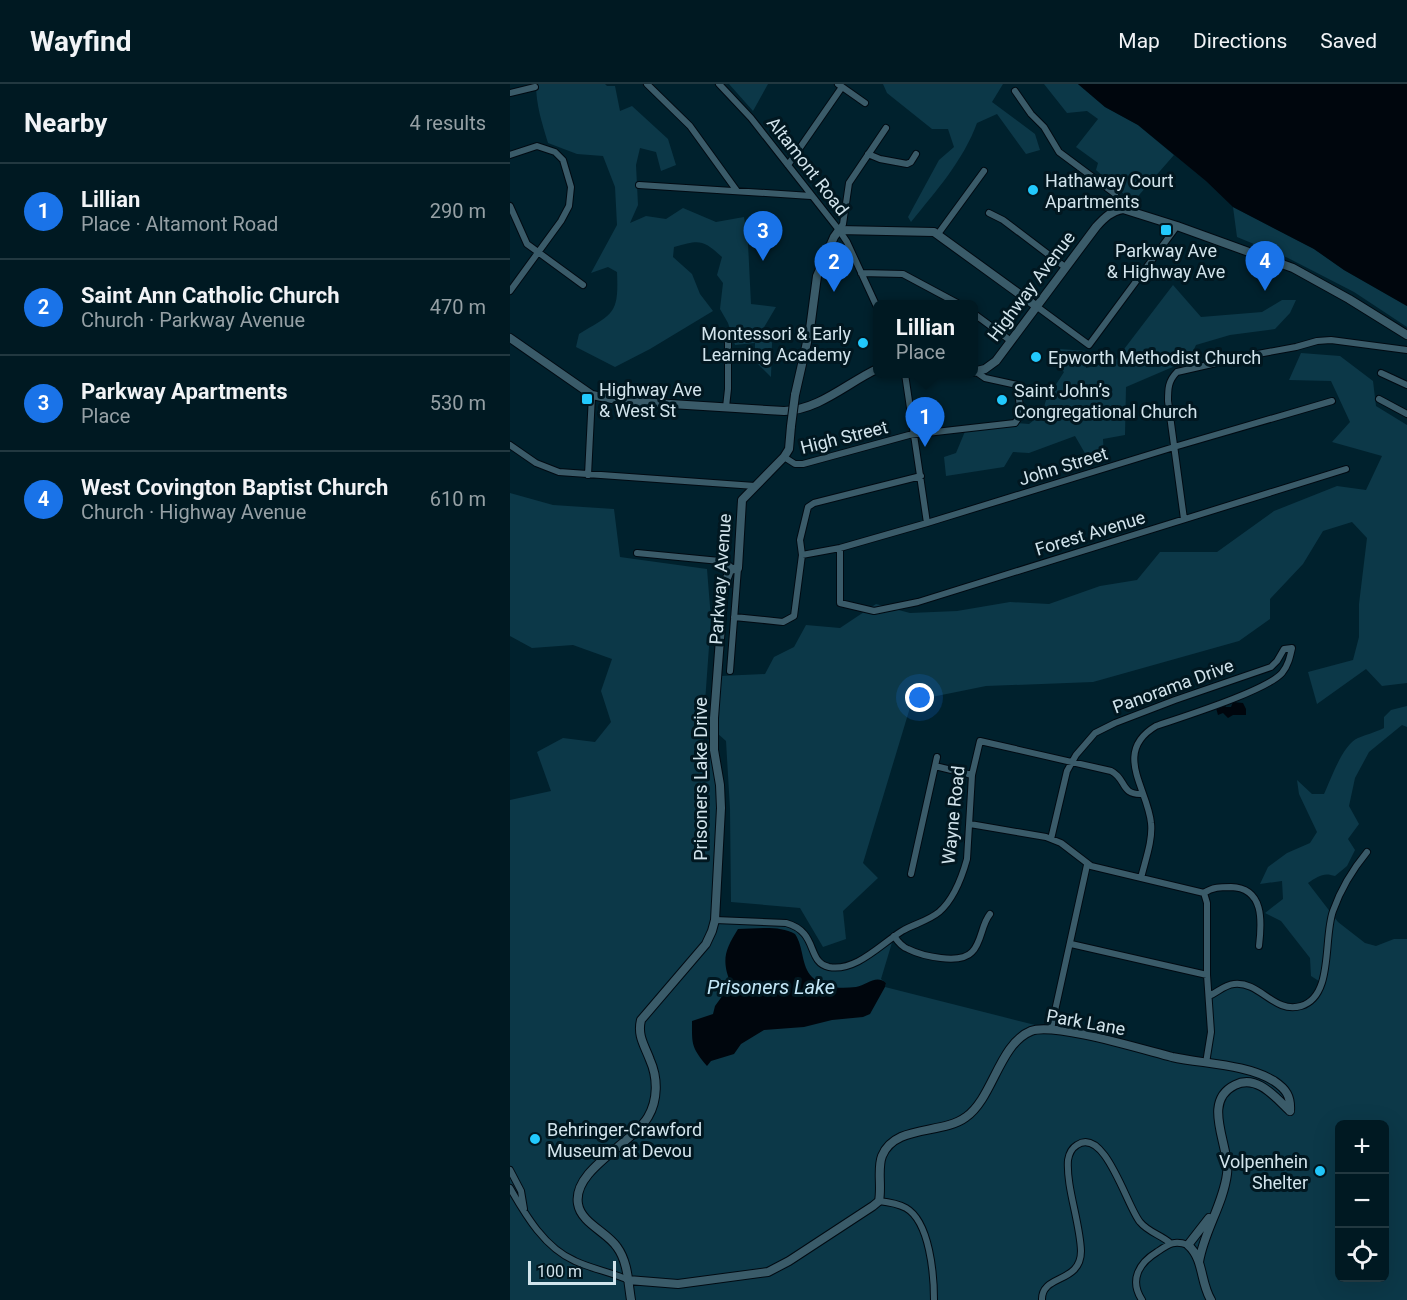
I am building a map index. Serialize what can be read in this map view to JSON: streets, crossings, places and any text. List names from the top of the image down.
{
  "streets": {
    "street": [
      "Altamont Road",
      "Highway Avenue",
      "High Street",
      "John Street",
      "Forest Avenue",
      "Parkway Avenue",
      "Panorama Drive",
      "Prisoners Lake Drive",
      "Wayne Road",
      "Park Lane"
    ]
  },
  "crossings": [
    ["High Street", "Parkway Avenue"],
    ["John Street", "Forest Avenue"],
    ["Parkway Avenue", "Prisoners Lake Drive"],
    ["Panorama Drive", "Wayne Road"],
    ["Prisoners Lake Drive", "Wayne Road"]
  ],
  "water": ["Prisoners Lake"],
  "places": {
    "other": [
      "Hathaway Court Apartments",
      "Montessori & Early Learning Academy",
      "Epworth Methodist Church",
      "Saint John’s Congregational Church",
      "Behringer-Crawford Museum at Devou",
      "Volpenhein Shelter"
    ],
    "transit": ["Parkway Ave & Highway Ave", "Highway Ave & West St"]
  },
  "scale_bar": "100 m",
  "page": {
    "header": "Wayfind",
    "nav": ["Map", "Directions", "Saved"],
    "heading": ["Nearby", "4 results"],
    "list": [
      {
        "mark": "1",
        "name": "Lillian",
        "note": "Place · Altamont Road",
        "value": "290 m"
      },
      {
        "mark": "2",
        "name": "Saint Ann Catholic Church",
        "note": "Church · Parkway Avenue",
        "value": "470 m"
      },
      {
        "mark": "3",
        "name": "Parkway Apartments",
        "note": "Place",
        "value": "530 m"
      },
      {
        "mark": "4",
        "name": "West Covington Baptist Church",
        "note": "Church · Highway Avenue",
        "value": "610 m"
      }
    ],
    "pins": [
      "3",
      "4",
      "2",
      "1"
    ],
    "popup": ["Lillian", "Place"],
    "map_buttons": ["+", "−"],
    "scale": "100 m"
  }
}
